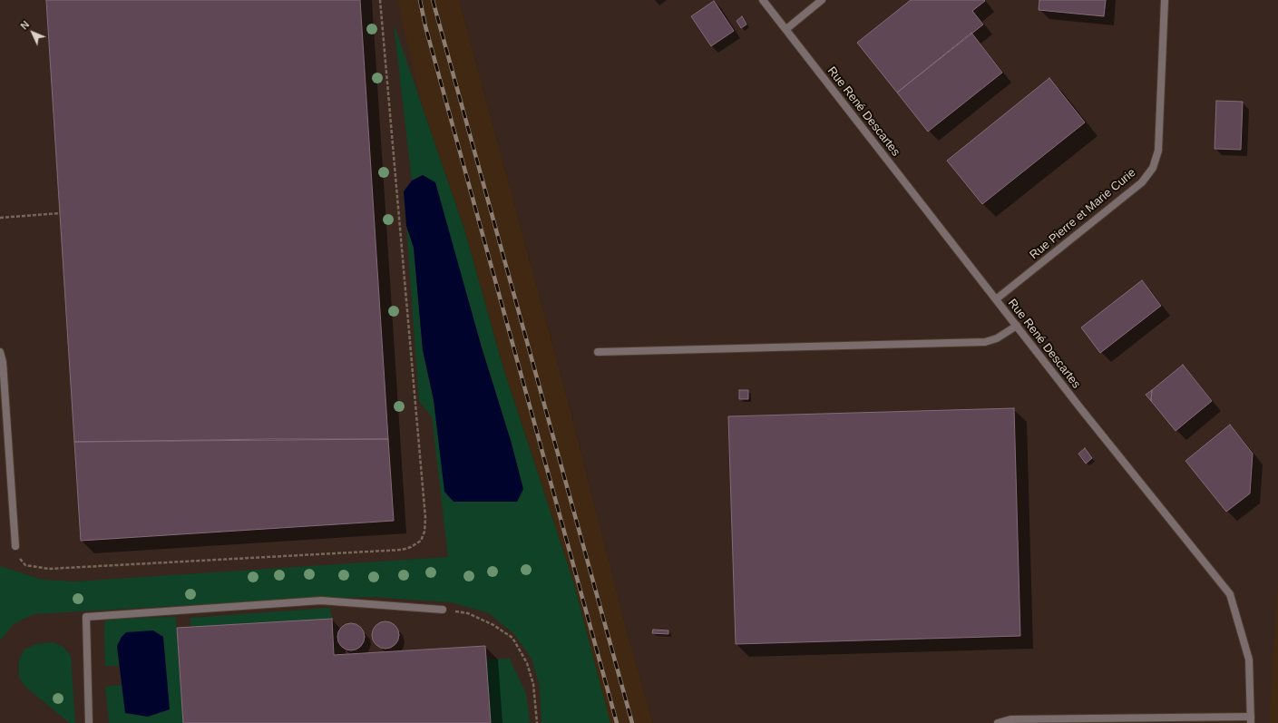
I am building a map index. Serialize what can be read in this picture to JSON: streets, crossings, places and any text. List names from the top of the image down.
{
  "streets": {
    "street": ["Rue René Descartes", "Rue Pierre et Marie Curie"]
  },
  "crossings": [
    ["Rue René Descartes", "Rue Pierre et Marie Curie"]
  ],
  "north": "top left"
}
